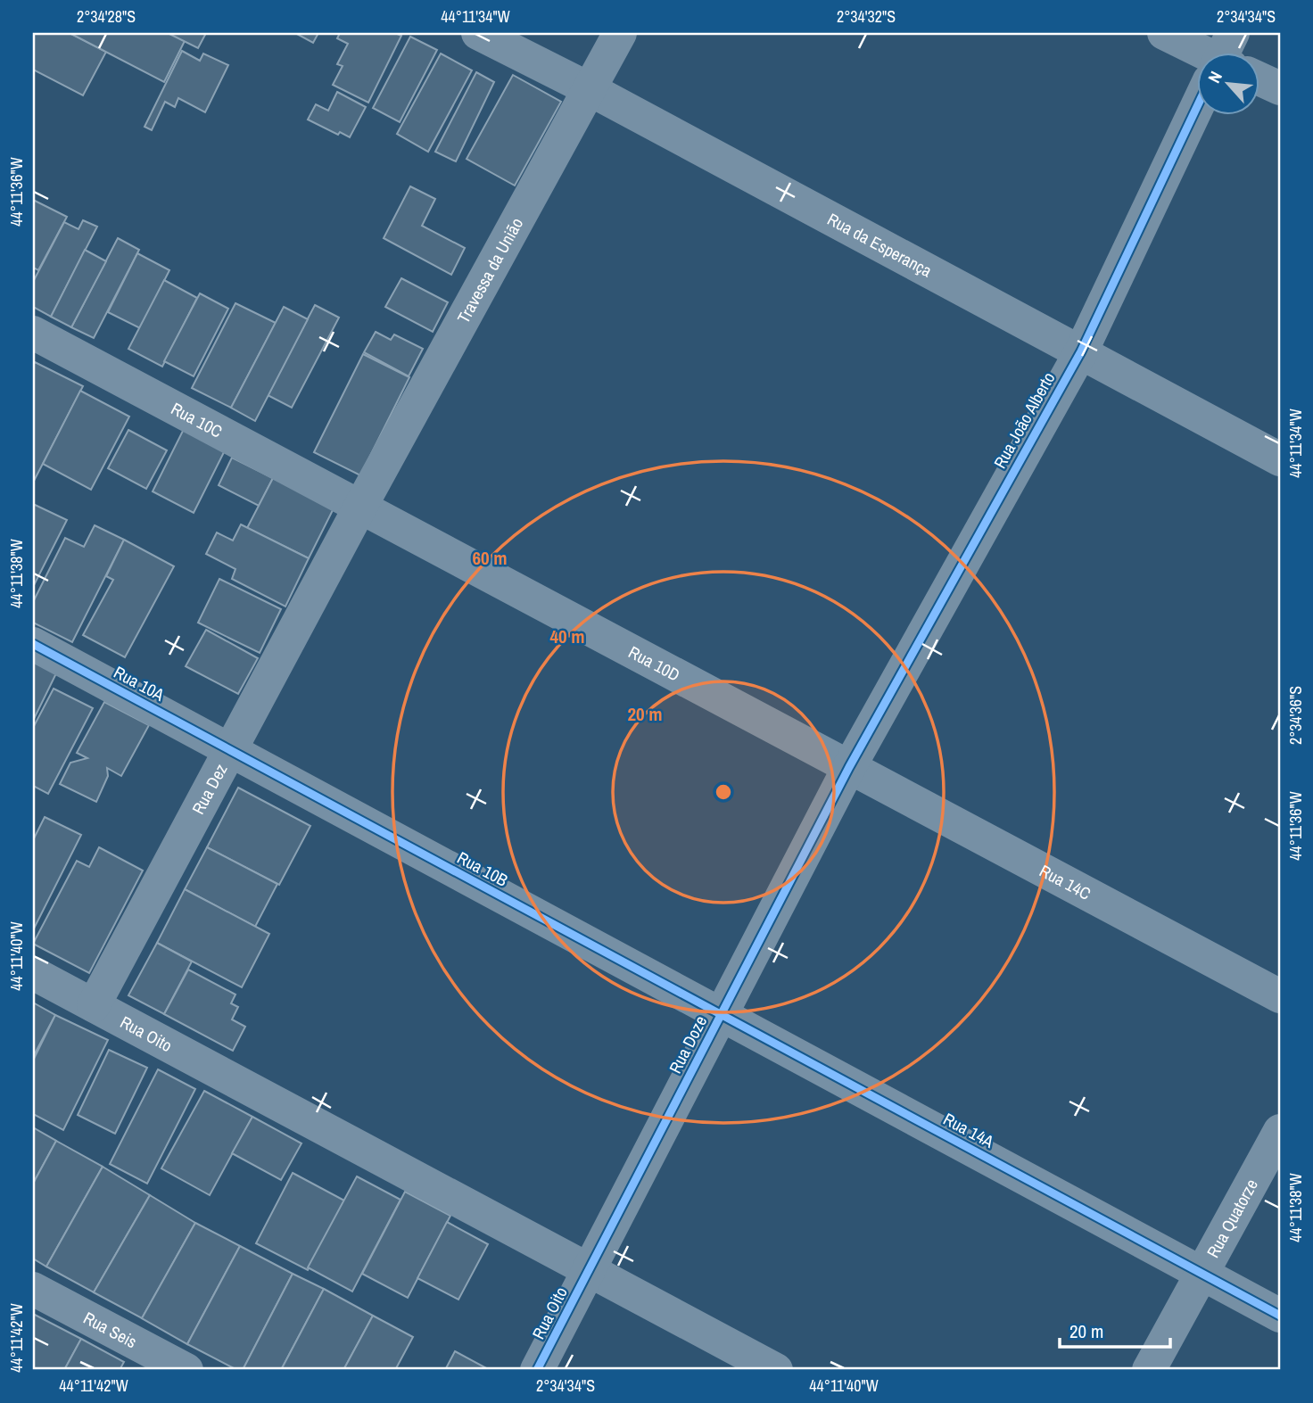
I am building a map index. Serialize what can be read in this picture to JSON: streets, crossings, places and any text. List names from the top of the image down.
{
  "streets": {
    "street": [
      "Rua da Esperança",
      "Travessa da União",
      "Rua 10C",
      "Rua João Alberto",
      "Rua 10D",
      "Rua 10A",
      "Rua Dez",
      "Rua 10B",
      "Rua 14C",
      "Rua Oito",
      "Rua Doze",
      "Rua 14A",
      "Rua Quatorze",
      "Rua Seis"
    ]
  },
  "crossings": [
    ["Rua da Esperança", "Travessa da União"],
    ["Rua da Esperança", "Rua João Alberto"],
    ["Travessa da União", "Rua 10C"],
    ["Travessa da União", "Rua 10D"],
    ["Travessa da União", "Rua Dez"],
    ["Rua 10C", "Rua 10D"],
    ["Rua 10C", "Rua Dez"],
    ["Rua João Alberto", "Rua 10D"],
    ["Rua João Alberto", "Rua 14C"],
    ["Rua João Alberto", "Rua Doze"],
    ["Rua 10D", "Rua Dez"],
    ["Rua 10D", "Rua 14C"],
    ["Rua 10D", "Rua Doze"],
    ["Rua 10A", "Rua Dez"],
    ["Rua 10A", "Rua 10B"],
    ["Rua Dez", "Rua 10B"],
    ["Rua Dez", "Rua Oito"],
    ["Rua 10B", "Rua Doze"],
    ["Rua 10B", "Rua 14A"],
    ["Rua 14C", "Rua Doze"],
    ["Rua Oito", "Rua Doze"],
    ["Rua Doze", "Rua 14A"],
    ["Rua 14A", "Rua Quatorze"]
  ],
  "scale_bar": "20 m",
  "north": "top left",
  "coordinates": [
    "2°34'28\"S",
    "44°11'34\"W",
    "2°34'32\"S",
    "2°34'34\"S",
    "44°11'36\"W",
    "44°11'38\"W",
    "2°34'36\"S",
    "44°11'40\"W",
    "44°11'42\"W"
  ],
  "rings": ["60 m", "40 m", "20 m"]
}
